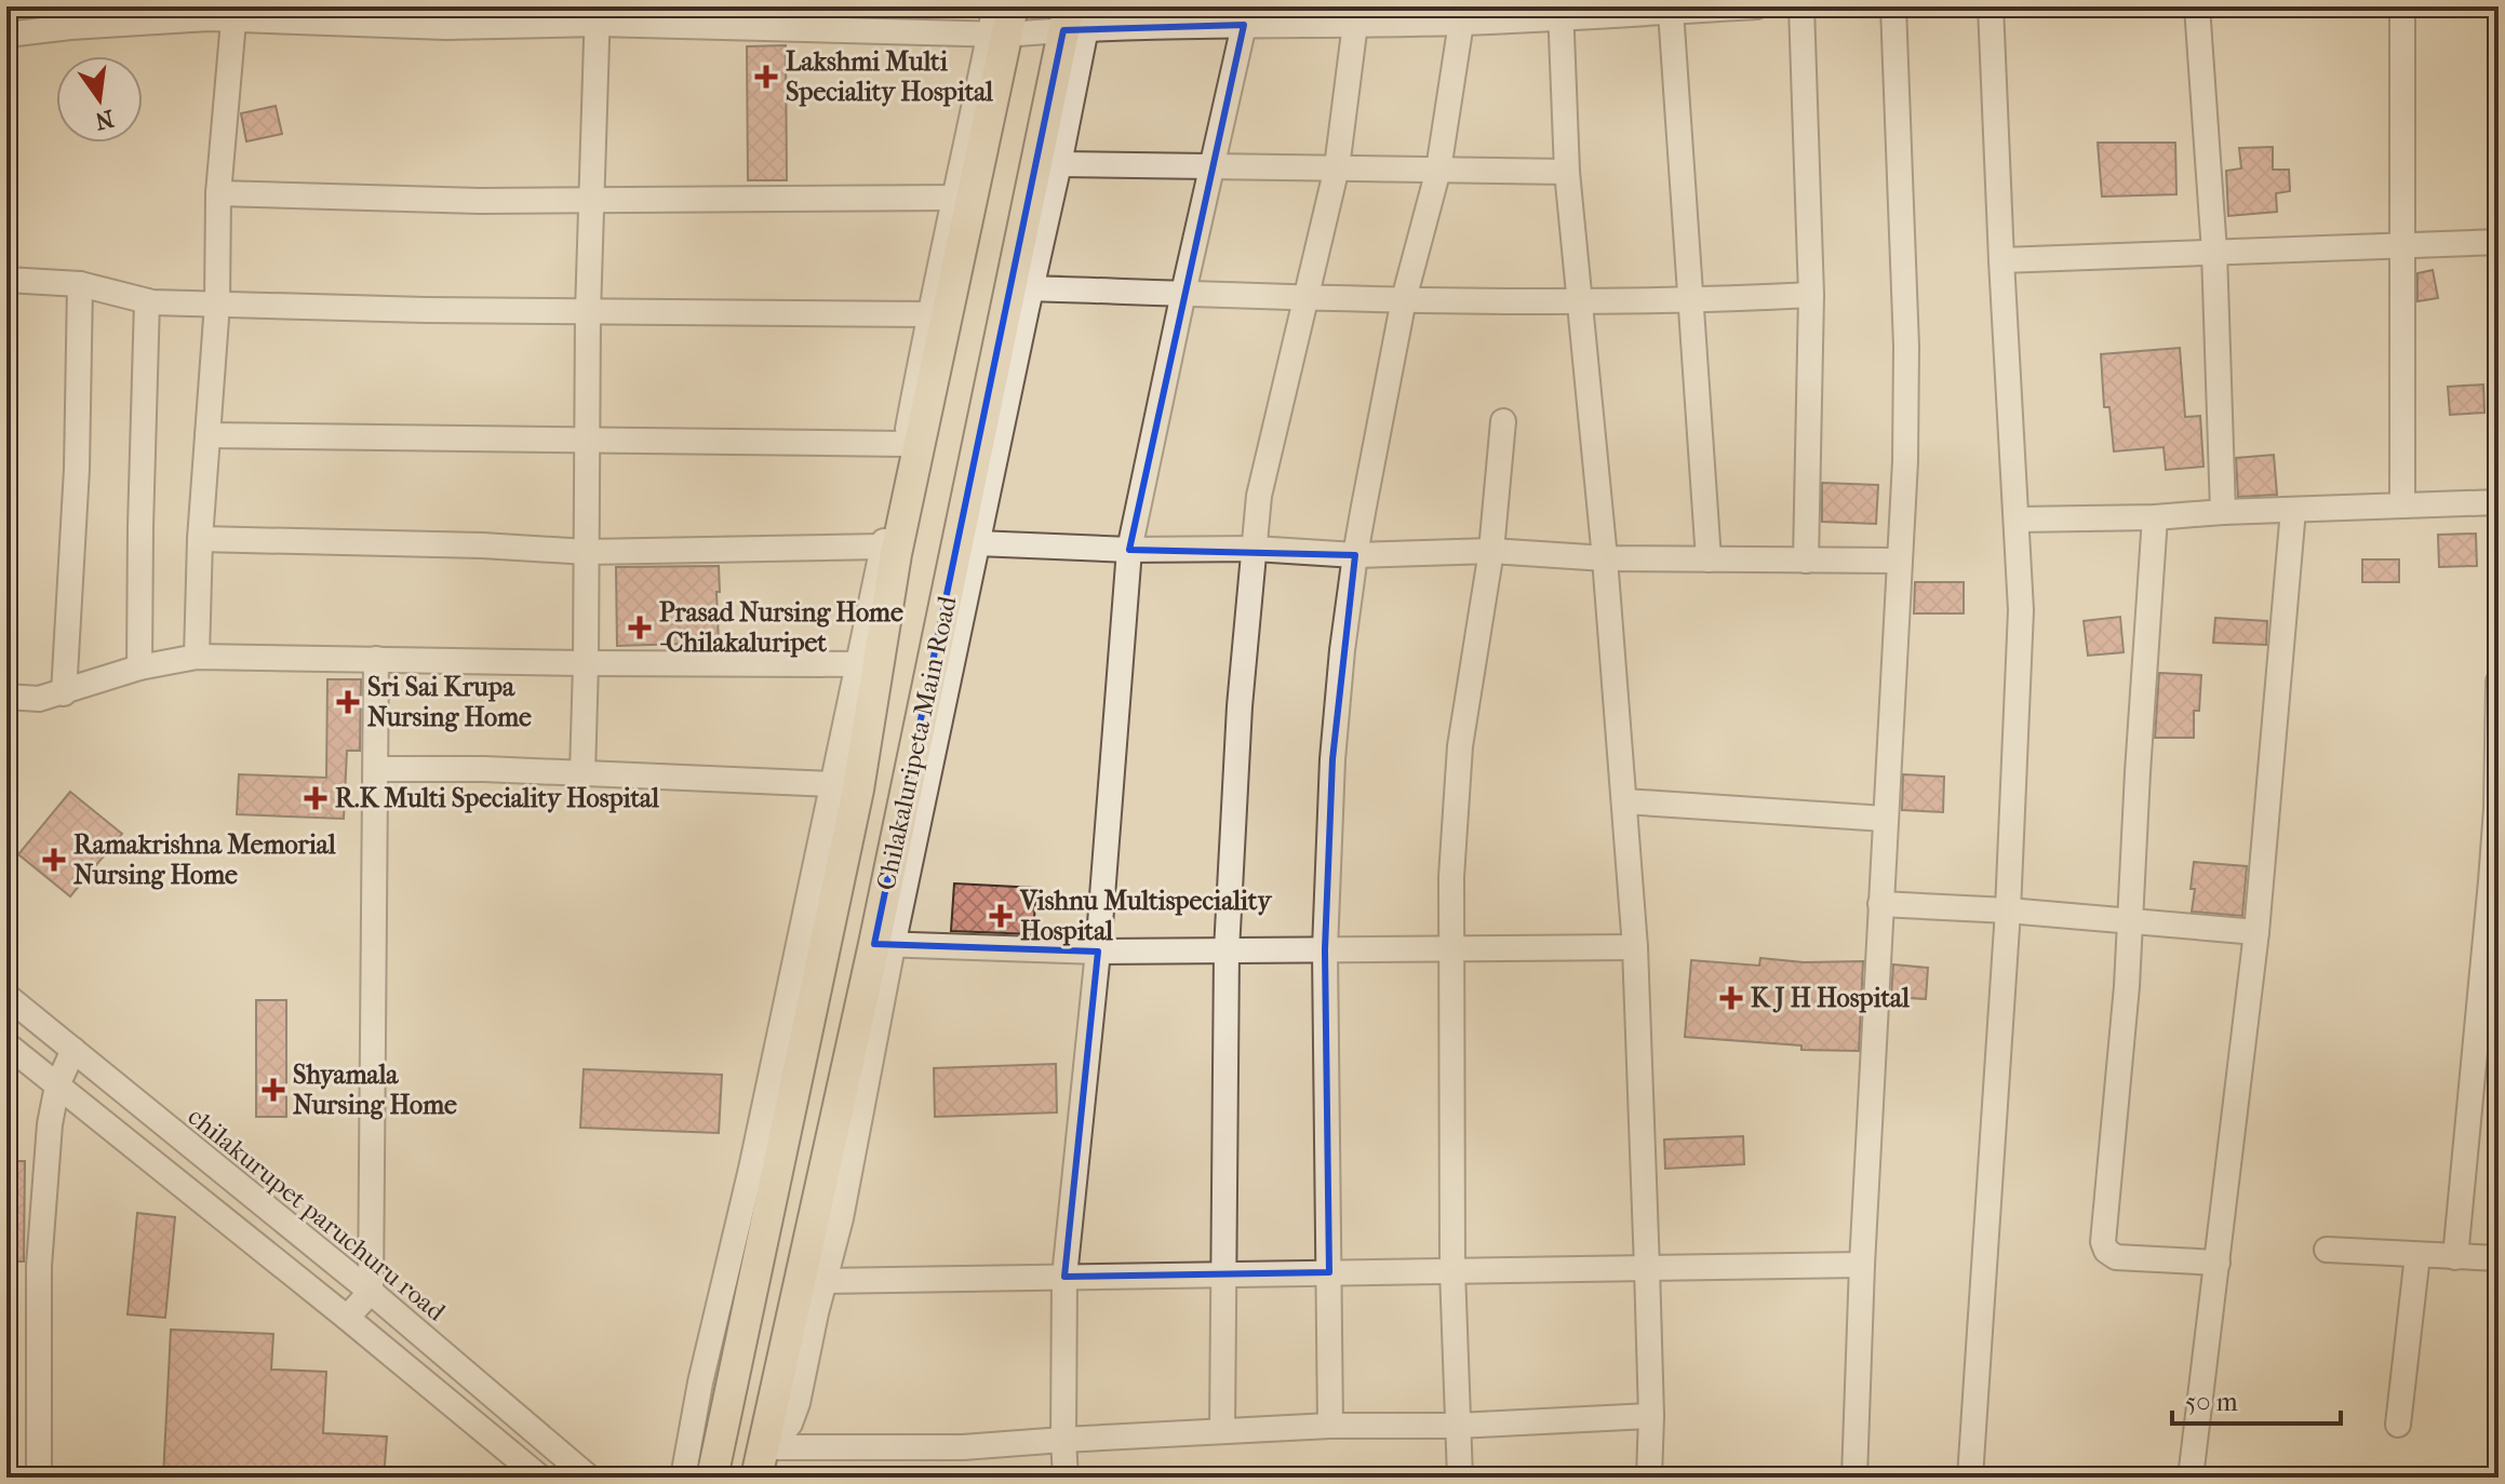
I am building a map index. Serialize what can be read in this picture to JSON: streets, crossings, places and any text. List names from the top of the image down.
{
  "streets": {
    "main road": ["Chilakaluripeta Main Road"],
    "street": ["chilakurupet paruchuru road"]
  },
  "places": {
    "health": [
      "Lakshmi Multi Speciality Hospital",
      "Prasad Nursing Home -Chilakaluripet",
      "Sri Sai Krupa Nursing Home",
      "R.K Multi Speciality Hospital",
      "Ramakrishna Memorial Nursing Home",
      "Vishnu Multispeciality Hospital",
      "K J H Hospital",
      "Shyamala Nursing Home"
    ]
  },
  "scale_bar": "50 m",
  "north": "bottom"
}
